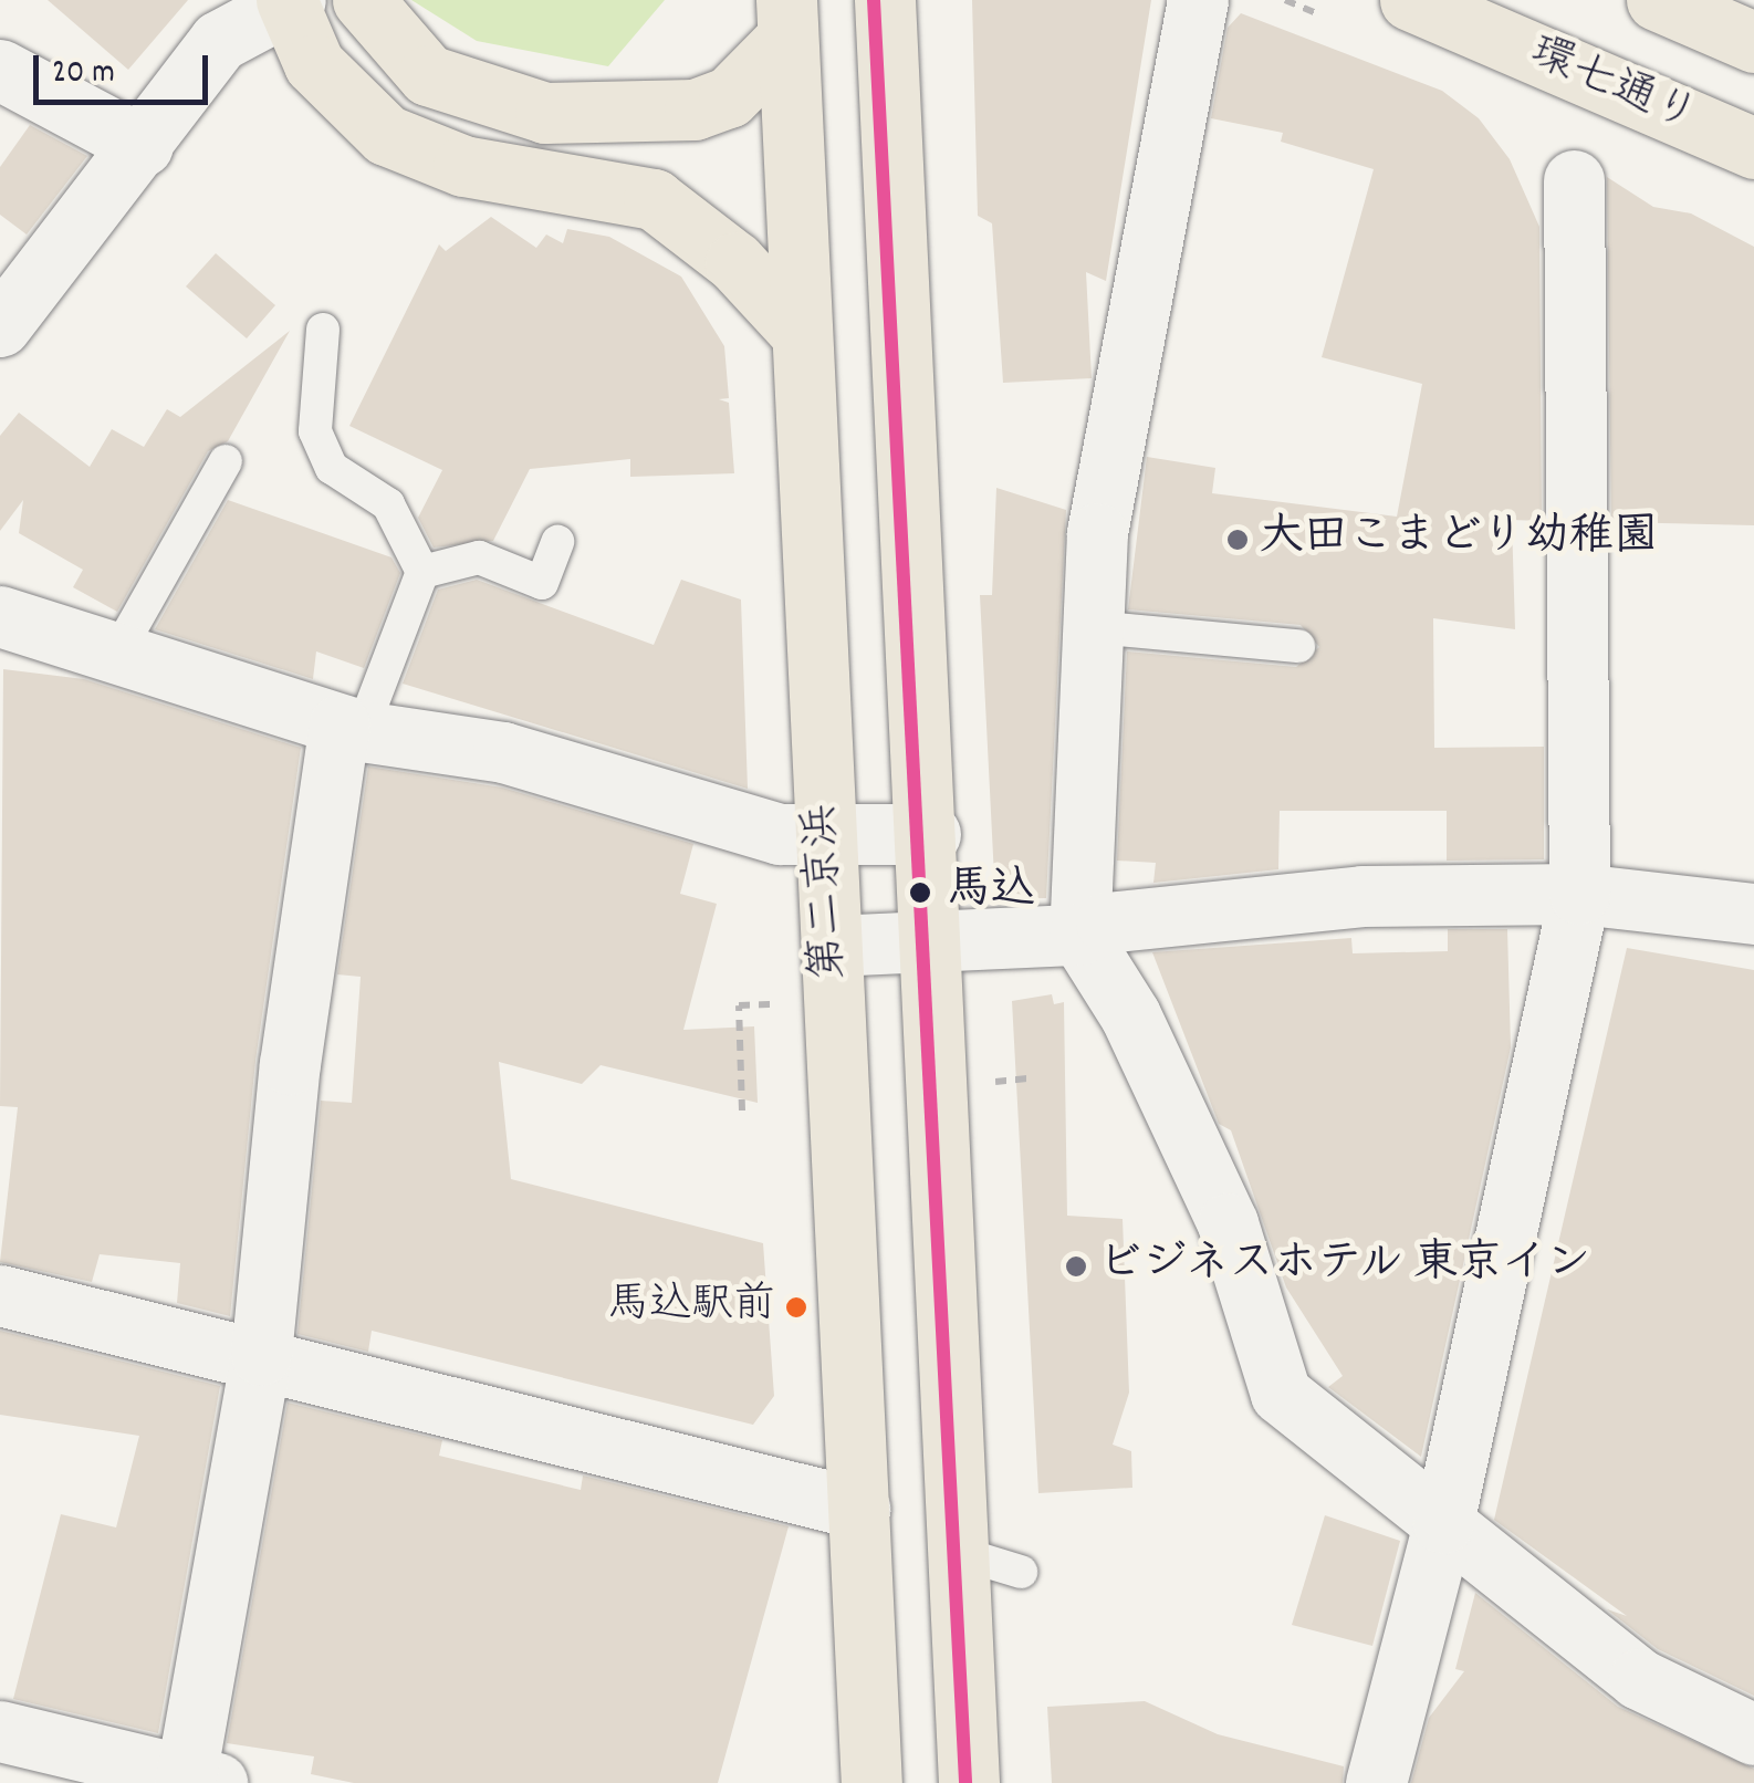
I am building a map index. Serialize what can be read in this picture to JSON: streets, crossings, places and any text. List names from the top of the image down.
{
  "streets": {
    "main road": ["環七通り", "第二京浜"]
  },
  "places": [
    "大田こまどり幼稚園",
    "馬込",
    "ビジネスホテル 東京イン",
    "馬込駅前"
  ],
  "scale_bar": "20 m"
}
